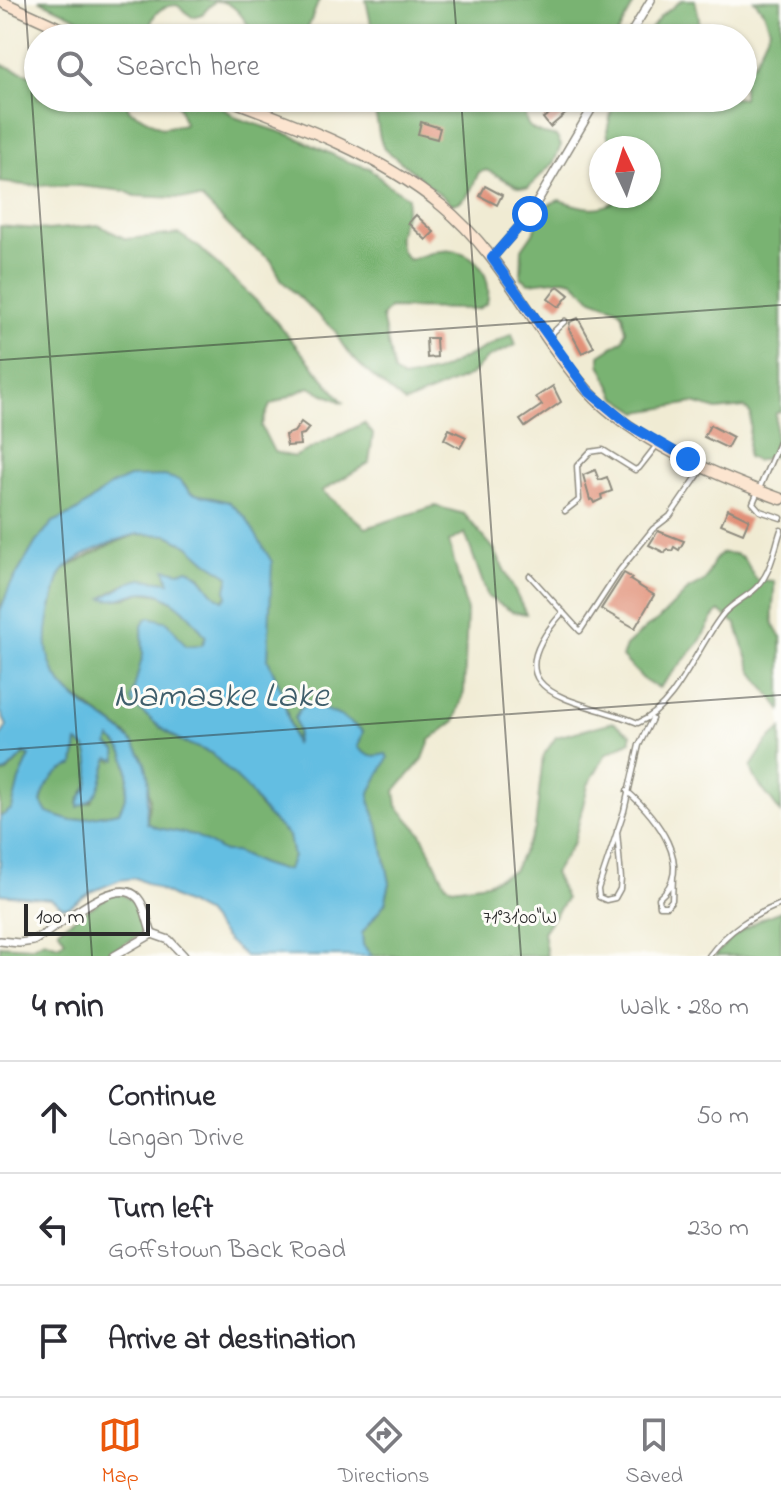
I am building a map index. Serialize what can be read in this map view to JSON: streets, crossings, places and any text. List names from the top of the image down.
{
  "water": ["Namaske Lake"],
  "scale_bar": "100 m",
  "north": "top",
  "page": {
    "search": "Search here",
    "scale": "100 m",
    "heading": ["4 min", "Walk · 280 m"],
    "list": [
      ["Continue", "Langan Drive", "50 m"],
      ["Turn left", "Goffstown Back Road", "230 m"],
      "Arrive at destination"
    ],
    "nav": ["Map", "Directions", "Saved"]
  },
  "coordinates": ["71°31'00\"W"]
}
